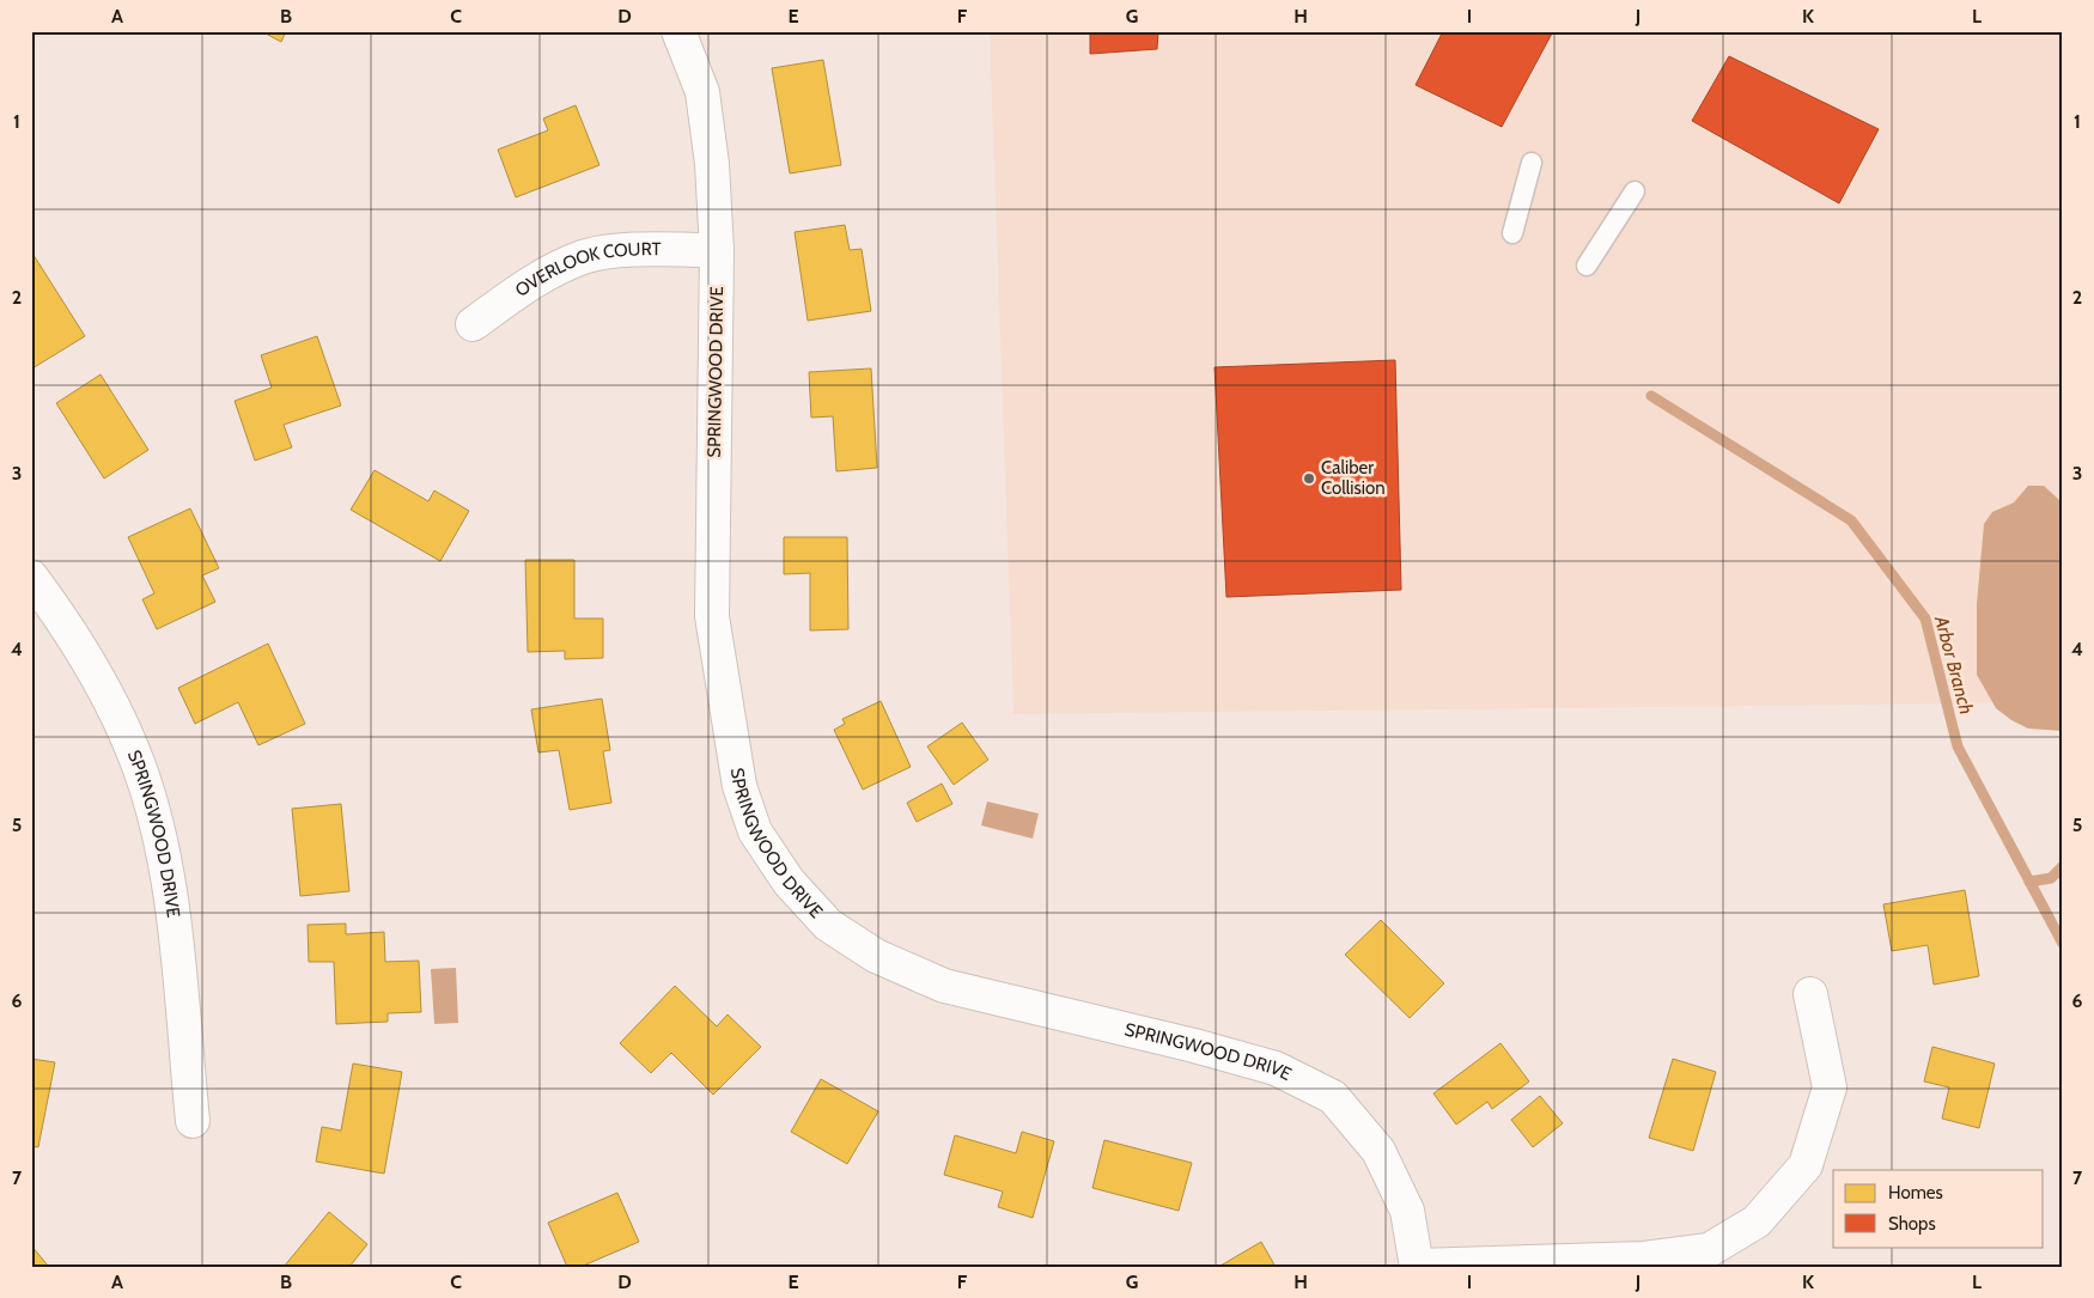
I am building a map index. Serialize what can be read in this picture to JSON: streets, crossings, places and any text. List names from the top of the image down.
{
  "streets": {
    "street": ["OVERLOOK COURT", "SPRINGWOOD DRIVE"]
  },
  "crossings": [
    ["OVERLOOK COURT", "SPRINGWOOD DRIVE"]
  ],
  "water": ["Arbor Branch"],
  "places": ["Caliber Collision"],
  "legend": ["Homes", "Shops"],
  "grid": {
    "columns": [
      "A",
      "B",
      "C",
      "D",
      "E",
      "F",
      "G",
      "H",
      "I",
      "J",
      "K",
      "L"
    ],
    "rows": [
      "1",
      "2",
      "3",
      "4",
      "5",
      "6",
      "7"
    ]
  }
}
